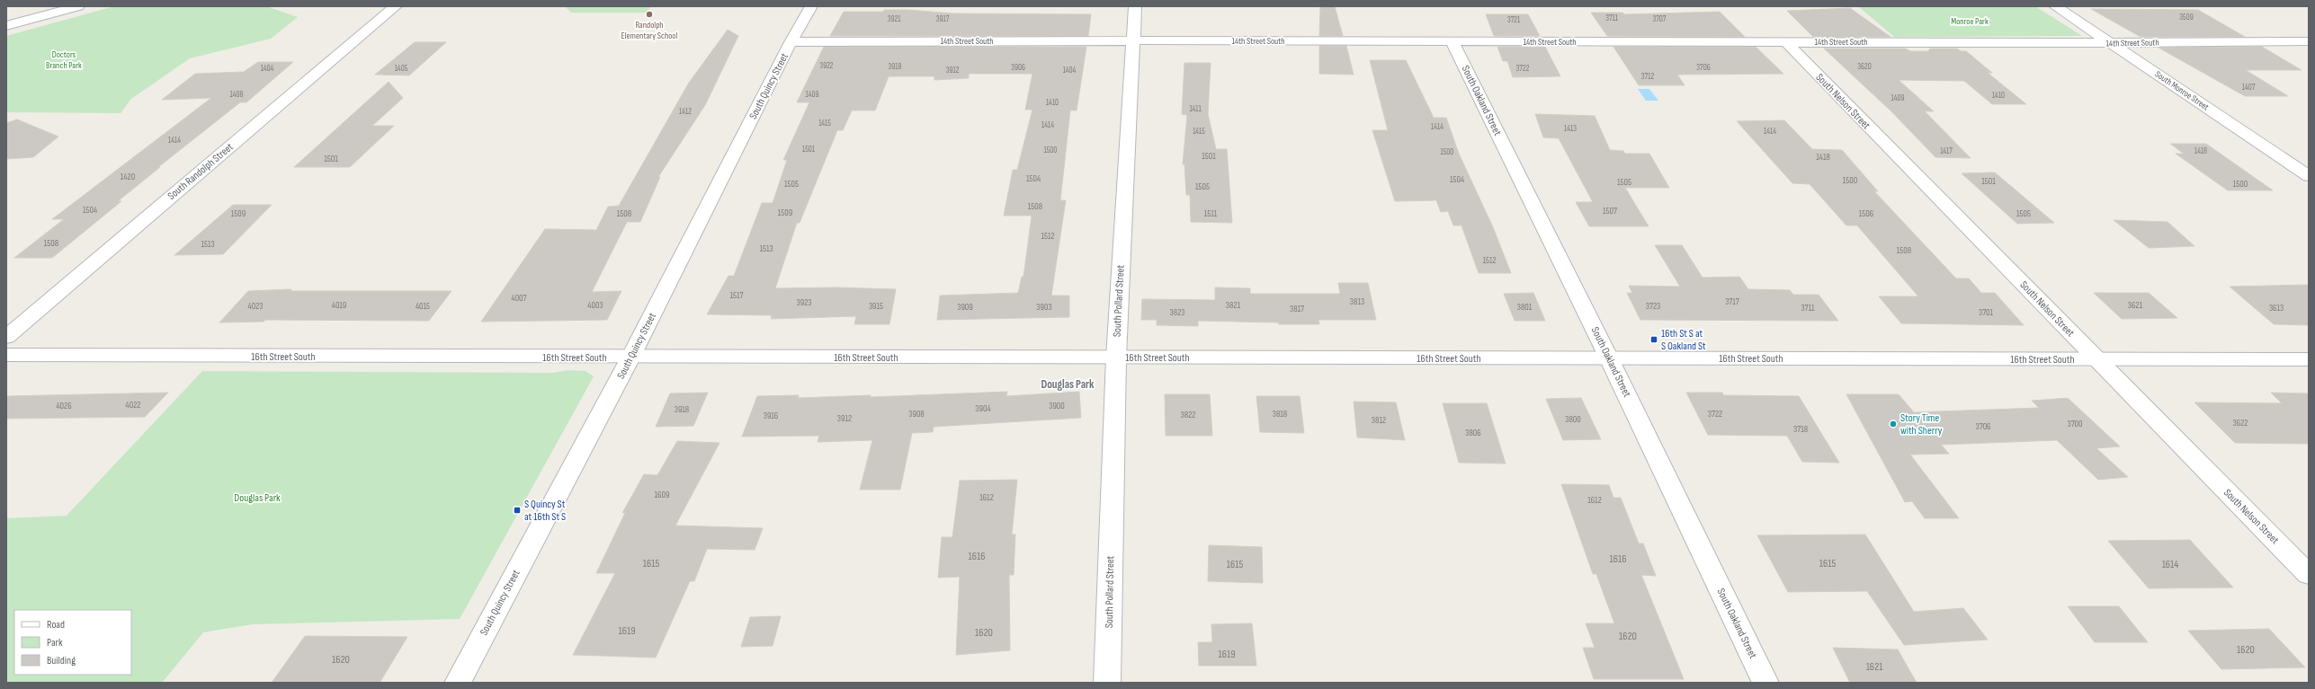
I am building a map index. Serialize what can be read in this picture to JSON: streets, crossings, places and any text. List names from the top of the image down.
{
  "streets": {
    "street": [
      "14th Street South",
      "South Quincy Street",
      "South Monroe Street",
      "South Oakland Street",
      "South Nelson Street",
      "South Randolph Street",
      "South Pollard Street",
      "16th Street South"
    ]
  },
  "crossings": [
    ["14th Street South", "South Quincy Street"],
    ["14th Street South", "South Monroe Street"],
    ["14th Street South", "South Oakland Street"],
    ["14th Street South", "South Nelson Street"],
    ["14th Street South", "South Pollard Street"],
    ["South Quincy Street", "16th Street South"],
    ["South Oakland Street", "16th Street South"],
    ["South Nelson Street", "16th Street South"],
    ["South Pollard Street", "16th Street South"]
  ],
  "districts": ["Douglas Park"],
  "parks": ["Monroe Park", "Doctors Branch Park", "Douglas Park"],
  "places": {
    "other": ["Randolph Elementary School", "Story Time with Sherry"],
    "transit": ["16th St S at S Oakland St", "S Quincy St at 16th St S"]
  },
  "house_numbers": [
    "3509",
    "3711",
    "3921",
    "3917",
    "3707",
    "3721",
    "3922",
    "3918",
    "3620",
    "3906",
    "3706",
    "1404",
    "1405",
    "3722",
    "3912",
    "1404",
    "3712",
    "1407",
    "1408",
    "1409",
    "1410",
    "1409",
    "1410",
    "1411",
    "1412",
    "1415",
    "1414",
    "1414",
    "1413",
    "1415",
    "1414",
    "1414",
    "1501",
    "1500",
    "1417",
    "1418",
    "1500",
    "1501",
    "1418",
    "1501",
    "1420",
    "1504",
    "1504",
    "1500",
    "1501",
    "1505",
    "1505",
    "1500",
    "1505",
    "1508",
    "1504",
    "1507",
    "1509",
    "1509",
    "1508",
    "1511",
    "1506",
    "1505",
    "1512",
    "1508",
    "1513",
    "1513",
    "1508",
    "1512",
    "1517",
    "4007",
    "3813",
    "3717",
    "3923",
    "4019",
    "4003",
    "3821",
    "3621",
    "4023",
    "4015",
    "3915",
    "3723",
    "3909",
    "3903",
    "3801",
    "3711",
    "3613",
    "3817",
    "3823",
    "3701",
    "4022",
    "4026",
    "3900",
    "3904",
    "3918",
    "3908",
    "3818",
    "3722",
    "3822",
    "3916",
    "3912",
    "3800",
    "3812",
    "3622",
    "3700",
    "3706",
    "3718",
    "3806",
    "1609",
    "1612",
    "1612",
    "1616",
    "1616",
    "1615",
    "1615",
    "1615",
    "1614",
    "1619",
    "1620",
    "1620",
    "1620",
    "1619",
    "1620",
    "1621"
  ],
  "legend": ["Road", "Park", "Building"]
}
